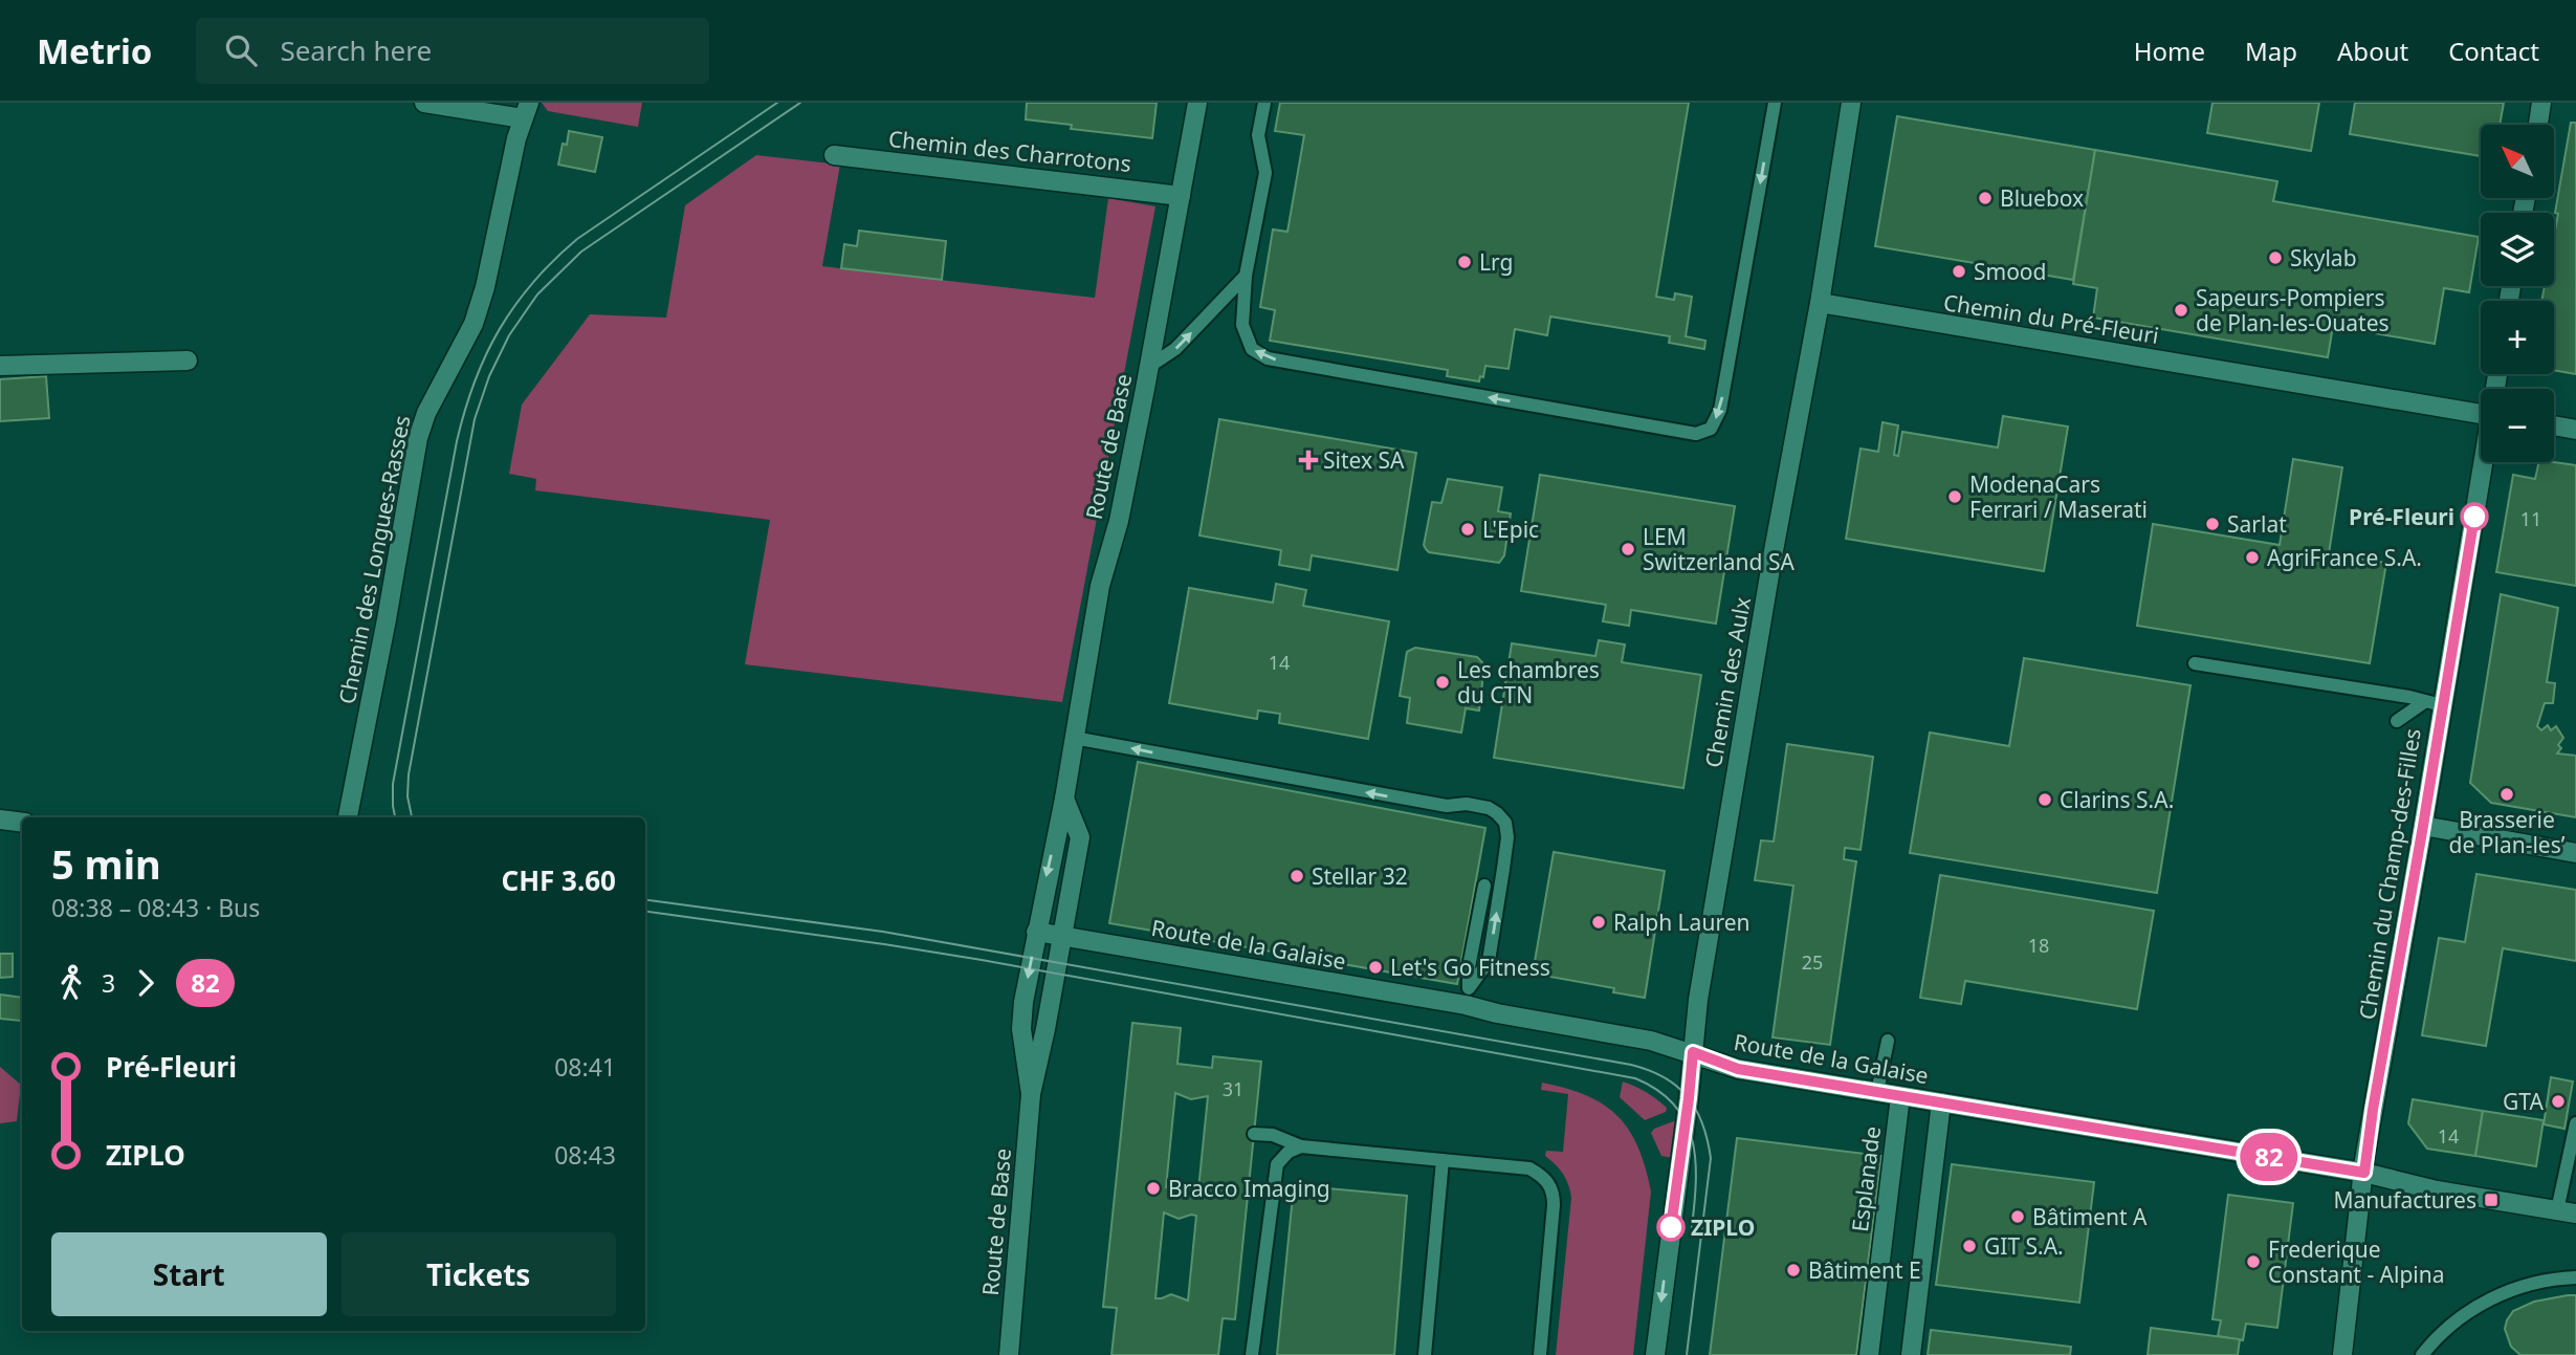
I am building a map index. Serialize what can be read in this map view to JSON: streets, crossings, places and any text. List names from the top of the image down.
{
  "streets": {
    "street": [
      "Chemin des Charrotons",
      "Chemin du Pré-Fleuri",
      "Route de Base",
      "Chemin des Longues-Rasses",
      "Chemin des Aulx",
      "Chemin du Champ-des-Filles",
      "Route de la Galaise",
      "Esplanade"
    ]
  },
  "crossings": [
    ["Chemin des Charrotons", "Route de Base"],
    ["Chemin du Pré-Fleuri", "Chemin des Aulx"],
    ["Route de Base", "Route de la Galaise"],
    ["Chemin des Aulx", "Route de la Galaise"],
    ["Chemin du Champ-des-Filles", "Route de la Galaise"],
    ["Route de la Galaise", "Esplanade"]
  ],
  "places": {
    "other": [
      "Bluebox",
      "Skylab",
      "Lrg",
      "Smood",
      "Sapeurs-Pompiers de Plan-les-Ouates",
      "ModenaCars Ferrari / Maserati",
      "Pré-Fleuri",
      "Sarlat",
      "L'Epic",
      "LEM Switzerland SA",
      "AgriFrance S.A.",
      "Les chambres du CTN",
      "Brasserie de Plan-les’",
      "Clarins S.A.",
      "Stellar 32",
      "Ralph Lauren",
      "Let's Go Fitness",
      "GTA",
      "Bracco Imaging",
      "Bâtiment A",
      "ZIPLO",
      "GIT S.A.",
      "Frederique Constant - Alpina",
      "Bâtiment E"
    ],
    "health": ["Sitex SA"],
    "transit": ["Manufactures"]
  },
  "lines": ["bus line 82"],
  "house_numbers": [
    "11",
    "14",
    "18",
    "25",
    "31",
    "14"
  ],
  "north": "top left",
  "page": {
    "header": "Metrio",
    "search": "Search here",
    "nav": [
      "Home",
      "Map",
      "About",
      "Contact"
    ],
    "on_map": "82",
    "map_buttons": ["+", "−"],
    "heading": ["5 min", "08:38 – 08:43 · Bus", "CHF 3.60"],
    "legs": ["3", "82"],
    "list": [
      {
        "name": "Pré-Fleuri",
        "value": "08:41"
      },
      {
        "name": "ZIPLO",
        "value": "08:43"
      }
    ],
    "buttons": ["Start", "Tickets"]
  }
}
